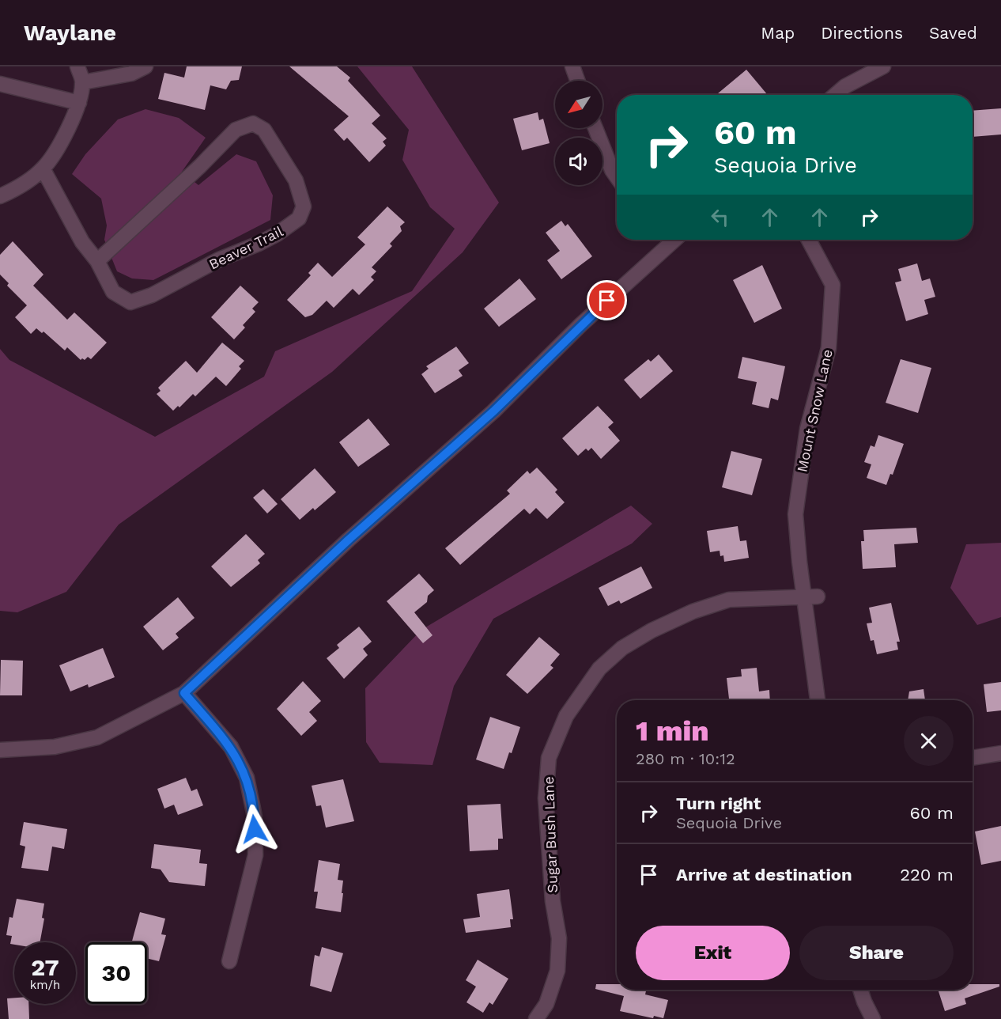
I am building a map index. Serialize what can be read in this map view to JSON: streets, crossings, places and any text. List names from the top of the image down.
{
  "streets": {
    "street": ["Beaver Trail", "Mount Snow Lane", "Sugar Bush Lane"]
  },
  "crossings": [
    ["Mount Snow Lane", "Sugar Bush Lane"]
  ],
  "north": "bottom left",
  "page": {
    "header": "Waylane",
    "nav": ["Map", "Directions", "Saved"],
    "turn": ["60 m", "Sequoia Drive"],
    "heading": ["1 min", "280 m · 10:12"],
    "list": [
      {
        "name": "Turn right",
        "note": "Sequoia Drive",
        "value": "60 m"
      },
      {
        "name": "Arrive at destination",
        "value": "220 m"
      }
    ],
    "buttons": ["Exit", "Share"],
    "speed": "27 km/h",
    "limit": "30"
  }
}
